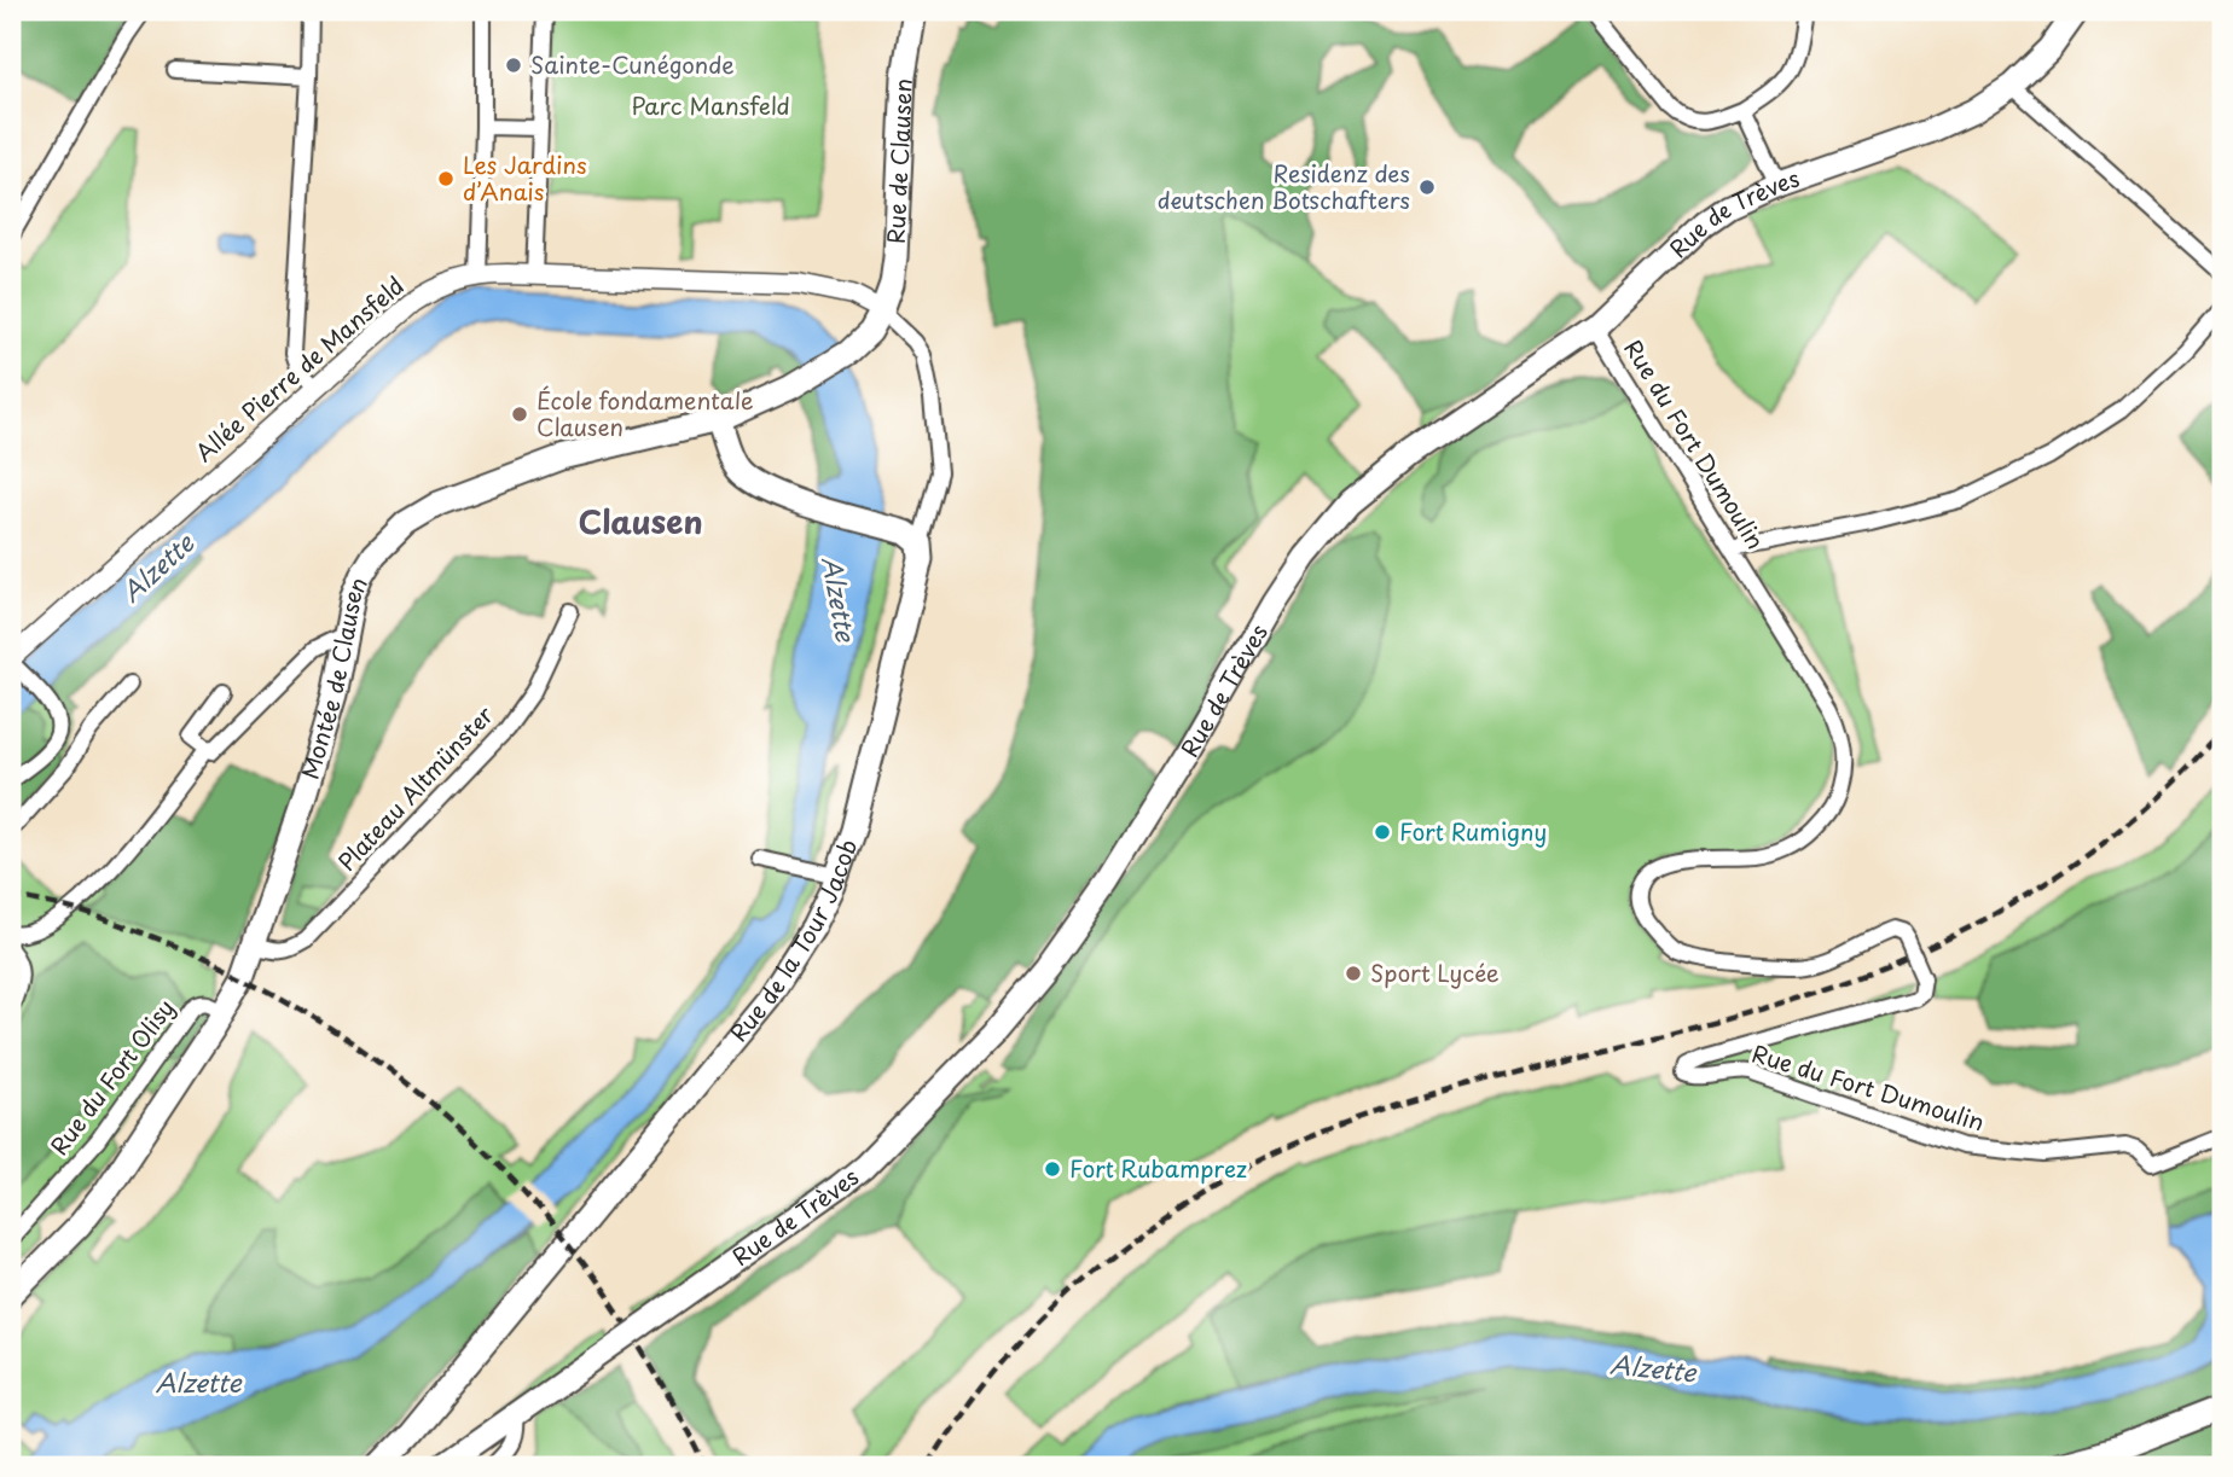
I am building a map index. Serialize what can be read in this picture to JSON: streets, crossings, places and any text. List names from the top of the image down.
{
  "streets": {
    "main road": [
      "Rue de Clausen",
      "Rue de Trèves",
      "Allée Pierre de Mansfeld",
      "Montée de Clausen",
      "Rue de la Tour Jacob"
    ],
    "street": ["Rue du Fort Dumoulin", "Plateau Altmünster", "Rue du Fort Olisy"]
  },
  "crossings": [
    ["Rue de Clausen", "Allée Pierre de Mansfeld"],
    ["Rue de Clausen", "Montée de Clausen"],
    ["Rue de Clausen", "Rue de la Tour Jacob"],
    ["Rue de Trèves", "Rue du Fort Dumoulin"],
    ["Allée Pierre de Mansfeld", "Montée de Clausen"],
    ["Allée Pierre de Mansfeld", "Rue de la Tour Jacob"],
    ["Montée de Clausen", "Plateau Altmünster"],
    ["Montée de Clausen", "Rue de la Tour Jacob"],
    ["Montée de Clausen", "Rue du Fort Olisy"]
  ],
  "districts": ["Clausen"],
  "water": ["Alzette"],
  "parks": ["Parc Mansfeld"],
  "places": [
    "Sainte-Cunégonde",
    "Les Jardins d’Anais",
    "Residenz des deutschen Botschafters",
    "École fondamentale Clausen",
    "Fort Rumigny",
    "Sport Lycée",
    "Fort Rubamprez"
  ]
}
